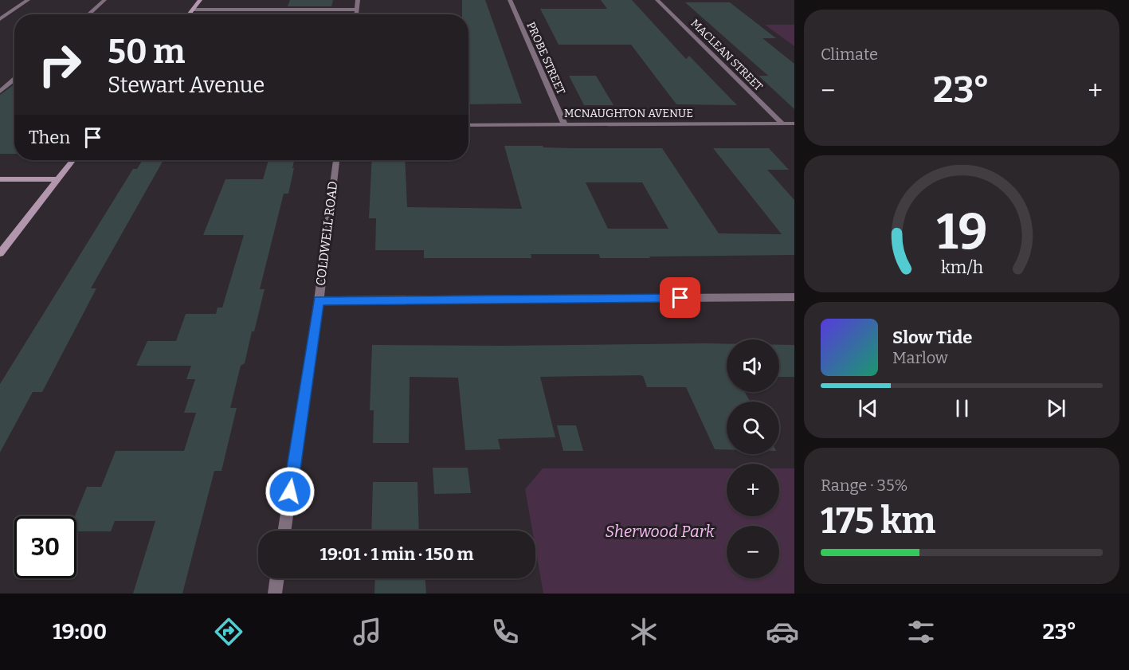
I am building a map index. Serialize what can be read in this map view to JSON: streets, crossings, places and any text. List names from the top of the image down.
{
  "streets": {
    "street": [
      "MACLEAN STREET",
      "PROBE STREET",
      "MCNAUGHTON AVENUE",
      "COLDWELL ROAD"
    ]
  },
  "crossings": [
    ["MACLEAN STREET", "MCNAUGHTON AVENUE"],
    ["PROBE STREET", "MCNAUGHTON AVENUE"]
  ],
  "parks": ["Sherwood Park"],
  "page": {
    "tile": [
      "Climate",
      ["Range · 35%", "175 km"]
    ],
    "turn": ["50 m", "Stewart Avenue"],
    "heat": ["−", "23°", "+"],
    "then": "Then",
    "song": ["Slow Tide", "Marlow"],
    "map_buttons": ["+", "−"],
    "limit": "30",
    "trip": "19:01 · 1 min · 150 m",
    "tabs": ["19:00", "23°"],
    "gauge": ["19", "km/h"]
  }
}
